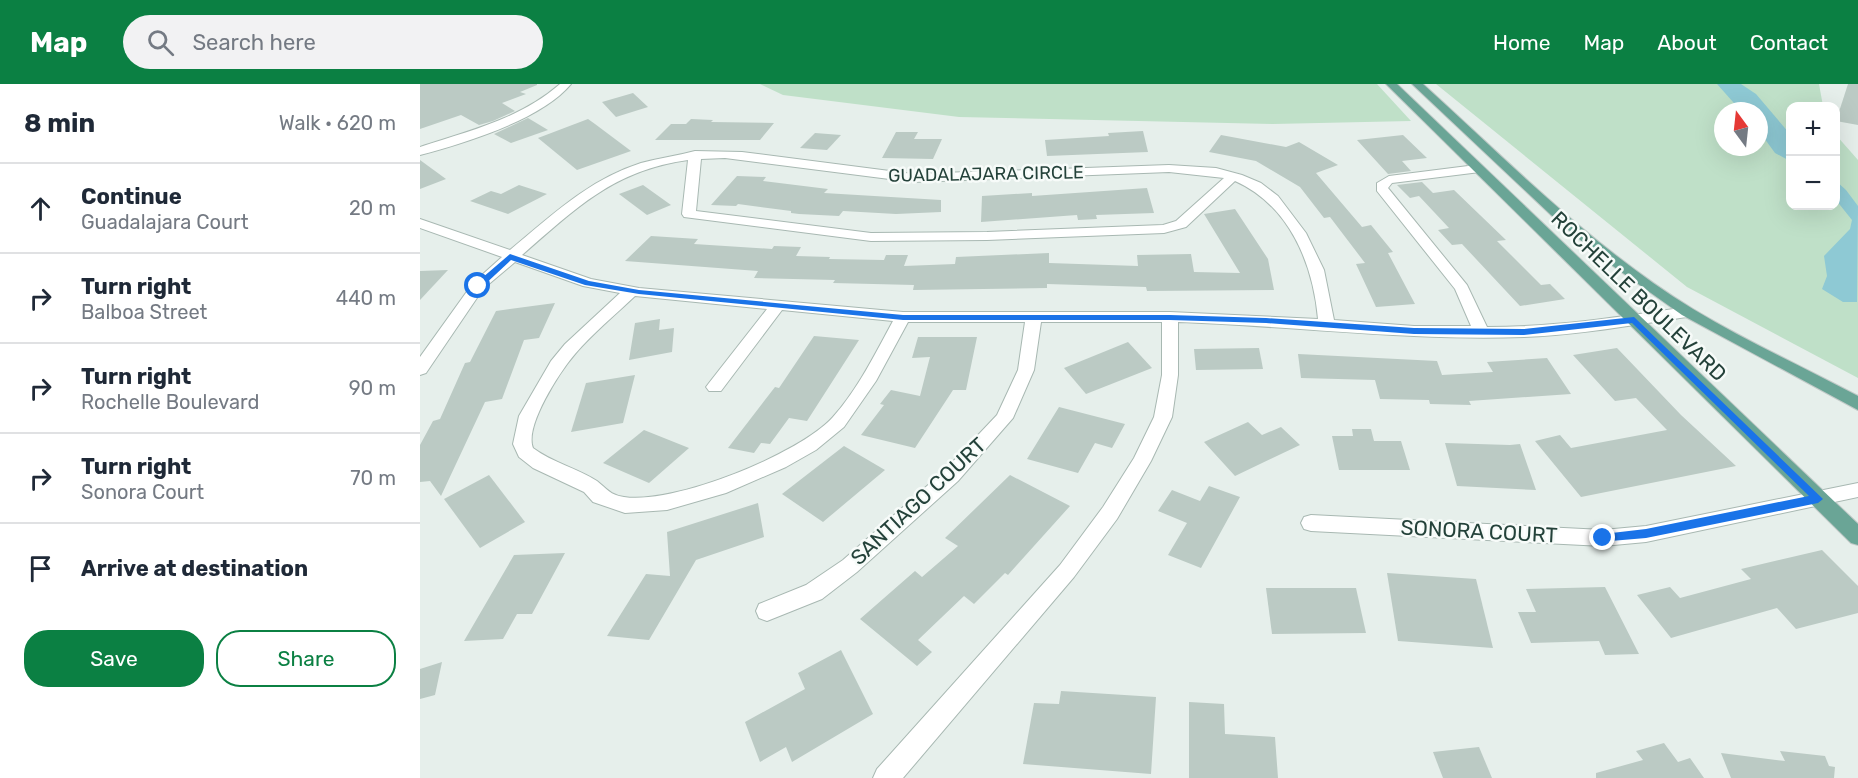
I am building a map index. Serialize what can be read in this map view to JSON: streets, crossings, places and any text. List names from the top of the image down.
{
  "streets": {
    "main road": ["ROCHELLE BOULEVARD"],
    "street": ["GUADALAJARA CIRCLE", "SANTIAGO COURT", "SONORA COURT"]
  },
  "crossings": [
    ["ROCHELLE BOULEVARD", "SONORA COURT"]
  ],
  "north": "top",
  "page": {
    "header": "Map",
    "search": "Search here",
    "nav": [
      "Home",
      "Map",
      "About",
      "Contact"
    ],
    "heading": ["8 min", "Walk · 620 m"],
    "map_buttons": ["+", "−"],
    "list": [
      ["Continue", "Guadalajara Court", "20 m"],
      ["Turn right", "Balboa Street", "440 m"],
      ["Turn right", "Rochelle Boulevard", "90 m"],
      ["Turn right", "Sonora Court", "70 m"],
      "Arrive at destination"
    ],
    "buttons": ["Save", "Share"]
  }
}
